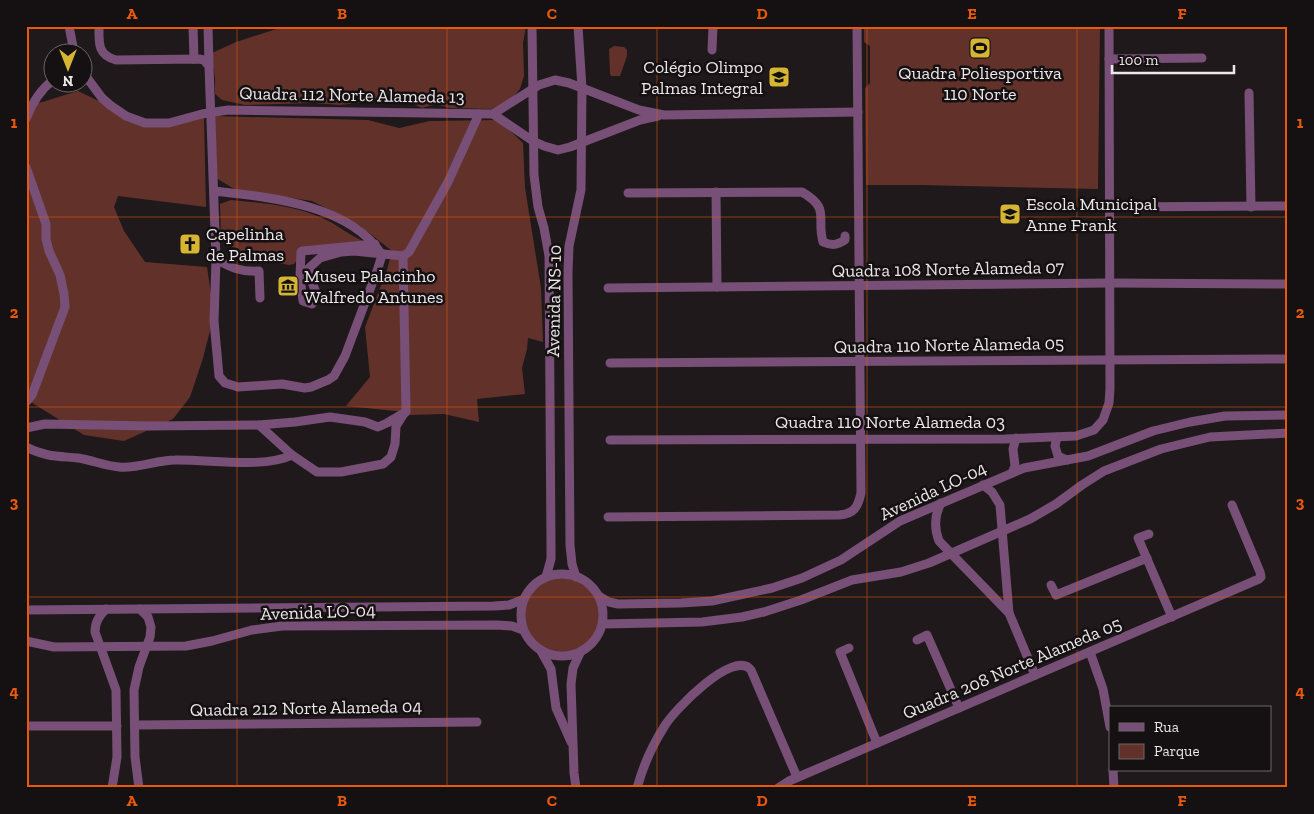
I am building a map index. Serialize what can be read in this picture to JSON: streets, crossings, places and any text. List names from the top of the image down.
{
  "streets": {
    "street": [
      "Quadra 112 Norte Alameda 13",
      "Quadra 108 Norte Alameda 07",
      "Avenida NS-10",
      "Quadra 110 Norte Alameda 05",
      "Quadra 110 Norte Alameda 03",
      "Avenida LO-04",
      "Quadra 208 Norte Alameda 05",
      "Quadra 212 Norte Alameda 04"
    ]
  },
  "crossings": [
    ["Quadra 108 Norte Alameda 07", "Quadra 110 Norte Alameda 03"],
    ["Avenida NS-10", "Avenida LO-04"],
    ["Quadra 110 Norte Alameda 05", "Quadra 110 Norte Alameda 03"]
  ],
  "places": {
    "sports": ["Quadra Poliesportiva 110 Norte"],
    "school or university": ["Colégio Olimpo Palmas Integral", "Escola Municipal Anne Frank"],
    "church": ["Capelinha de Palmas"],
    "museum": ["Museu Palacinho Walfredo Antunes"]
  },
  "legend": ["Rua", "Parque"],
  "scale_bar": "100 m",
  "north": "bottom",
  "grid": {
    "columns": [
      "A",
      "B",
      "C",
      "D",
      "E",
      "F"
    ],
    "rows": [
      "1",
      "2",
      "3",
      "4"
    ]
  }
}
